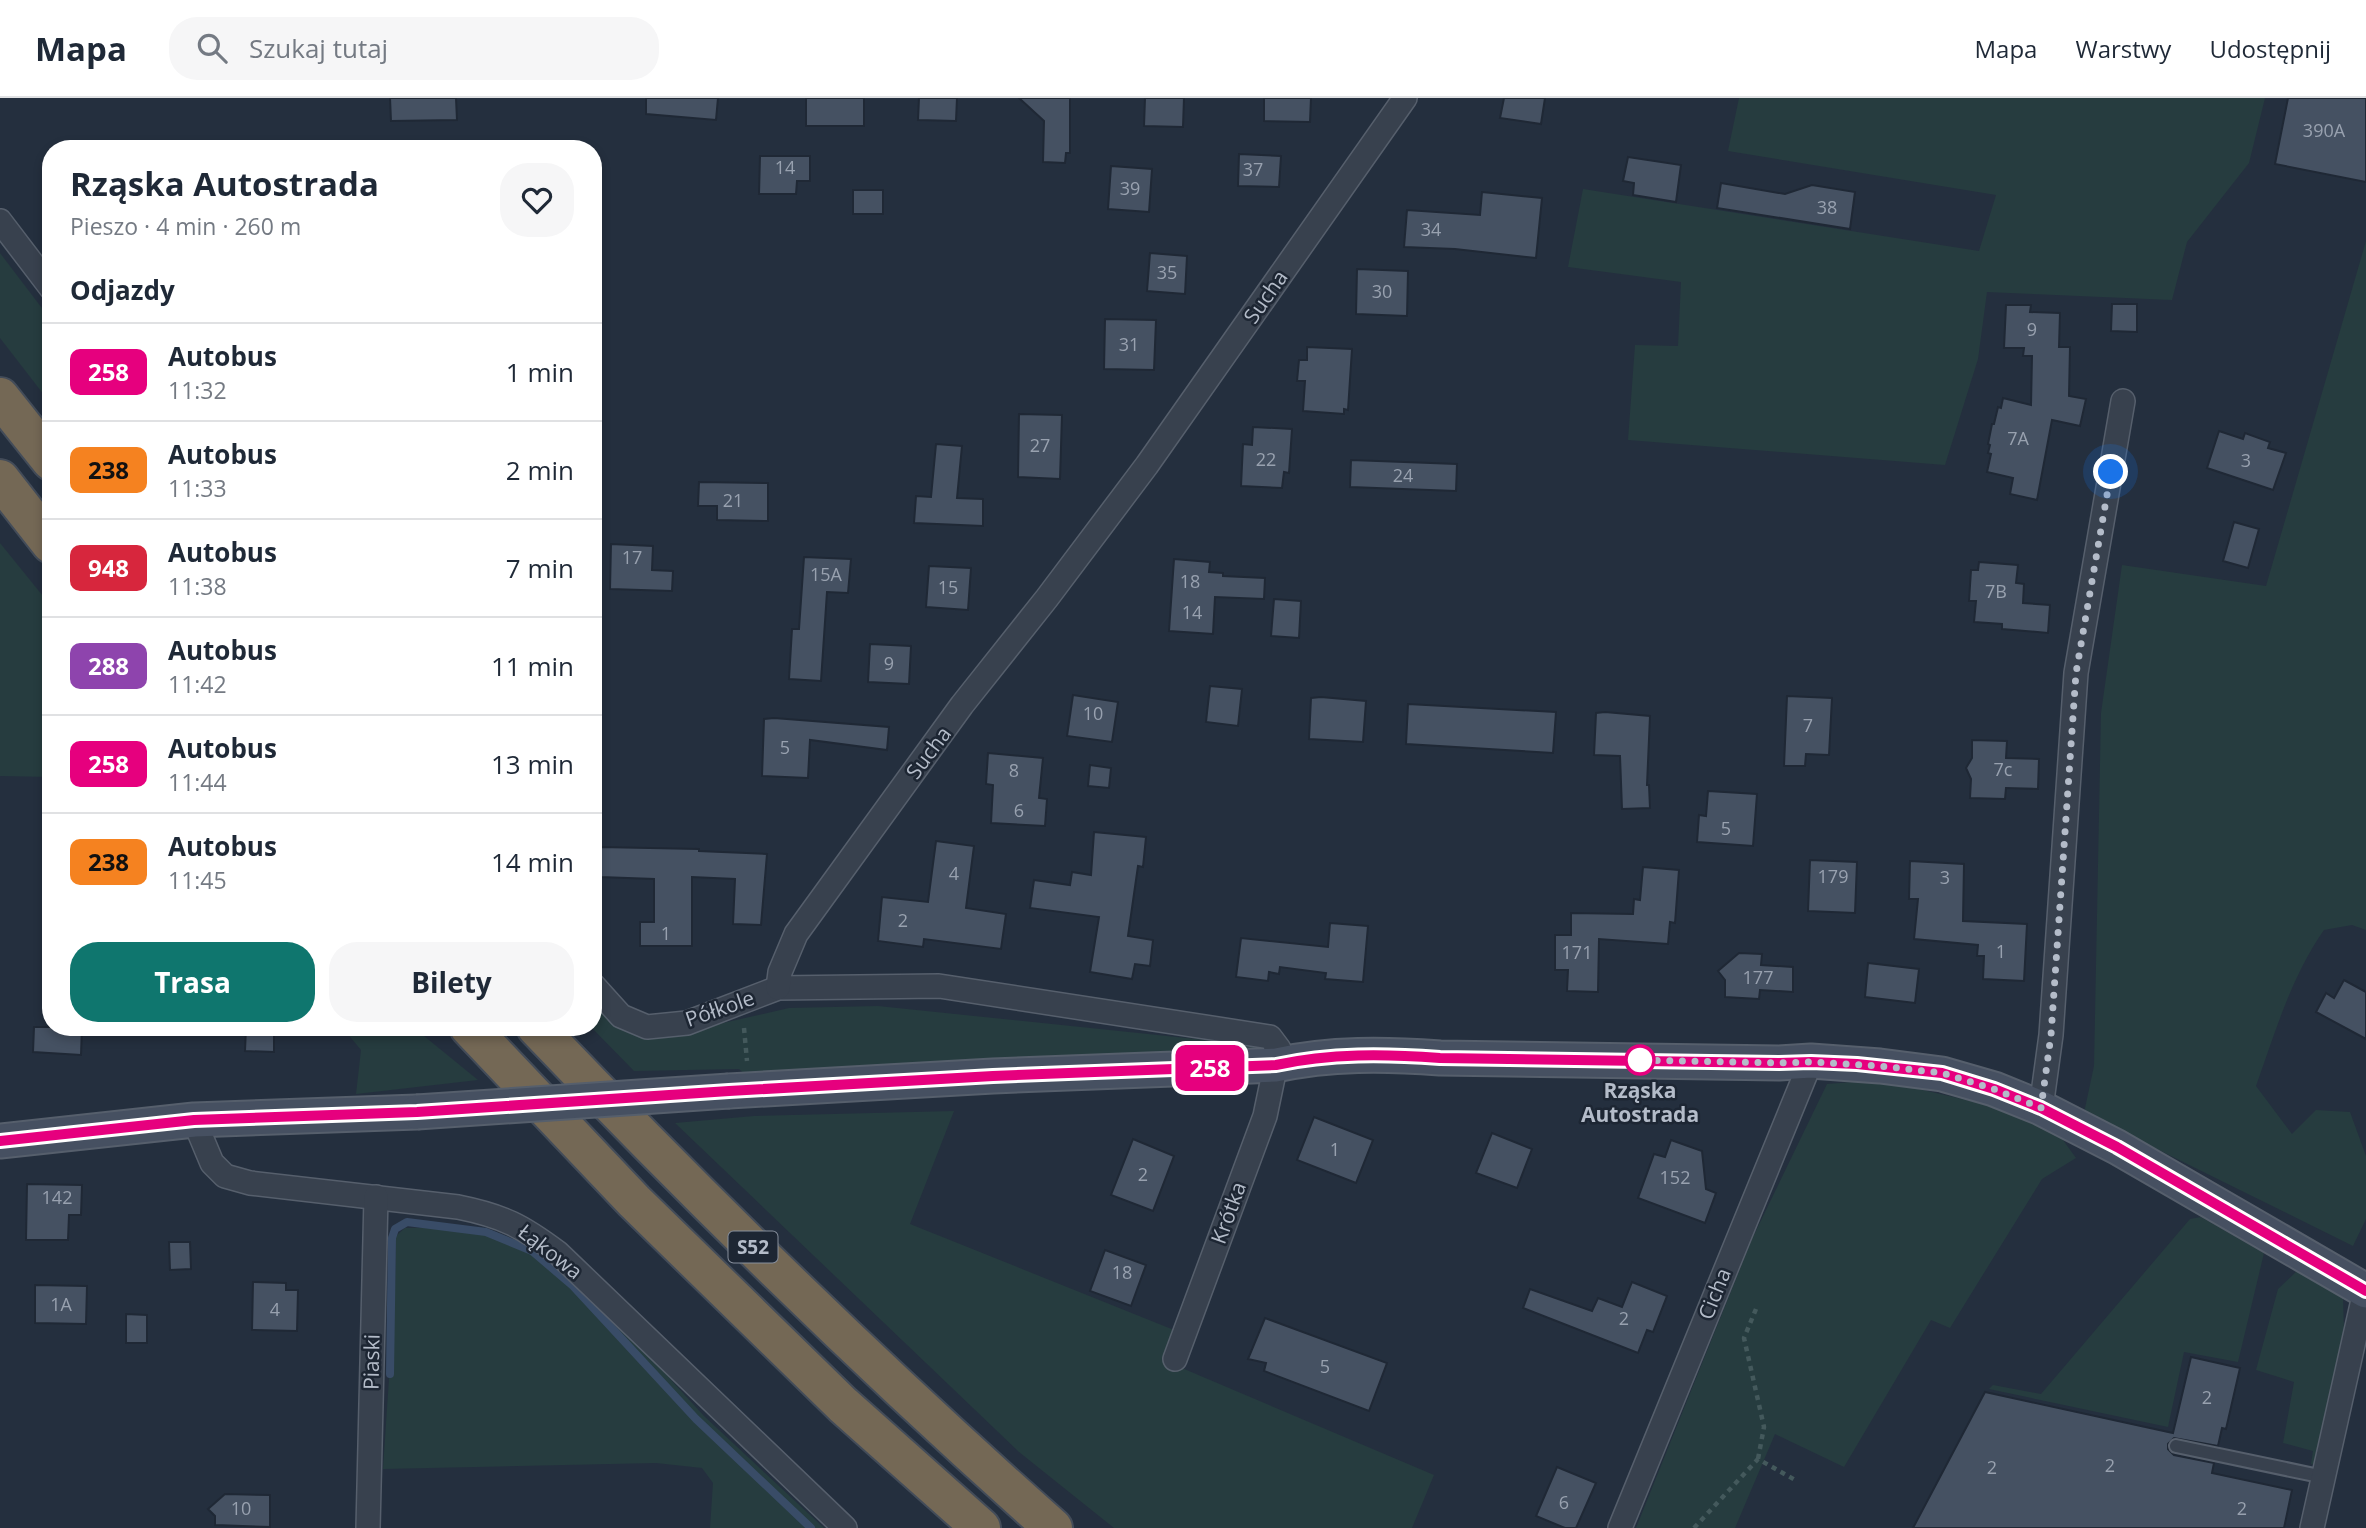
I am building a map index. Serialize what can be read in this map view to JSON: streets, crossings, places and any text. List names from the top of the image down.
{
  "streets": {
    "highway": ["S52"],
    "street": [
      "Sucha",
      "Półkole",
      "Krótka",
      "Łąkowa",
      "Cicha",
      "Piaski"
    ]
  },
  "crossings": [
    ["Sucha", "Półkole"],
    ["Łąkowa", "Piaski"]
  ],
  "places": ["Rząska Autostrada"],
  "lines": ["bus line 258"],
  "house_numbers": [
    "390A",
    "14",
    "37",
    "39",
    "38",
    "34",
    "35",
    "30",
    "9",
    "31",
    "7A",
    "27",
    "22",
    "3",
    "24",
    "21",
    "17",
    "15A",
    "18",
    "15",
    "7B",
    "14",
    "9",
    "10",
    "7",
    "5",
    "7c",
    "8",
    "6",
    "5",
    "4",
    "179",
    "3",
    "2",
    "1",
    "1",
    "171",
    "177",
    "1",
    "2",
    "152",
    "142",
    "18",
    "1A",
    "4",
    "2",
    "5",
    "2",
    "2",
    "2",
    "6",
    "10",
    "2"
  ],
  "page": {
    "header": "Mapa",
    "search": "Szukaj tutaj",
    "nav": ["Mapa", "Warstwy", "Udostępnij"],
    "on_map": "258",
    "heading": [
      ["Rząska Autostrada", "Pieszo · 4 min · 260 m"],
      "Odjazdy"
    ],
    "list": [
      {
        "mark": "258",
        "name": "Autobus",
        "note": "11:32",
        "value": "1 min"
      },
      {
        "mark": "238",
        "name": "Autobus",
        "note": "11:33",
        "value": "2 min"
      },
      {
        "mark": "948",
        "name": "Autobus",
        "note": "11:38",
        "value": "7 min"
      },
      {
        "mark": "288",
        "name": "Autobus",
        "note": "11:42",
        "value": "11 min"
      },
      {
        "mark": "258",
        "name": "Autobus",
        "note": "11:44",
        "value": "13 min"
      },
      {
        "mark": "238",
        "name": "Autobus",
        "note": "11:45",
        "value": "14 min"
      }
    ],
    "buttons": ["Trasa", "Bilety"]
  }
}
